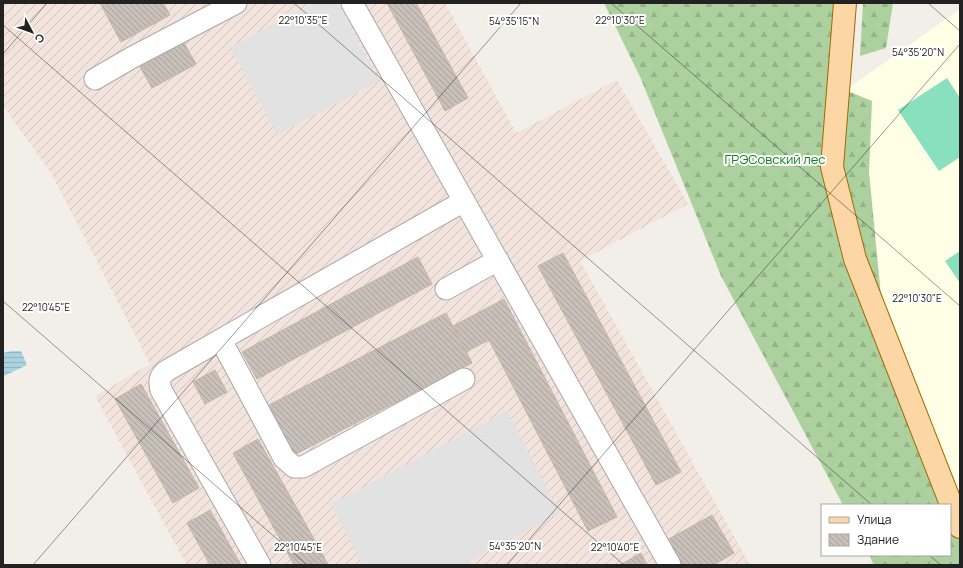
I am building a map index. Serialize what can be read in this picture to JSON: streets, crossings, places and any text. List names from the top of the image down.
{
  "parks": ["ГРЭСовский лес"],
  "legend": ["Улица", "Здание"],
  "north": "bottom right",
  "coordinates": [
    "22°10'35\"E",
    "22°10'30\"E",
    "54°35'15\"N",
    "54°35'20\"N",
    "22°10'45\"E",
    "22°10'40\"E"
  ]
}
